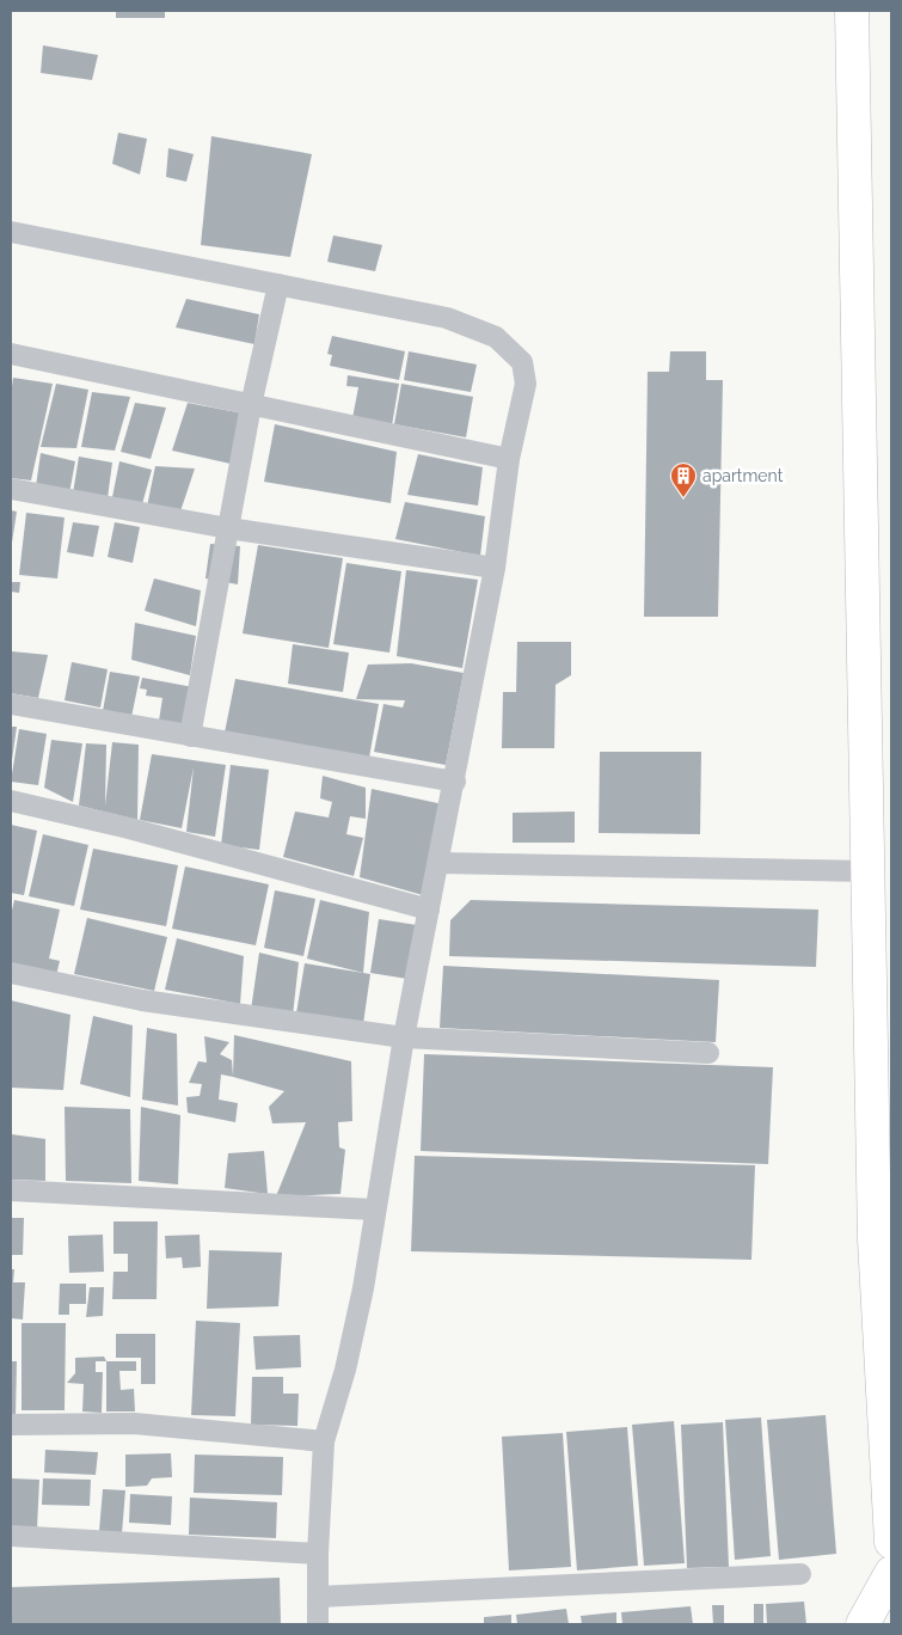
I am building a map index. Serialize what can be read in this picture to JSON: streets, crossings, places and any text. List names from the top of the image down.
{
  "places": {
    "building": ["apartment"]
  }
}
